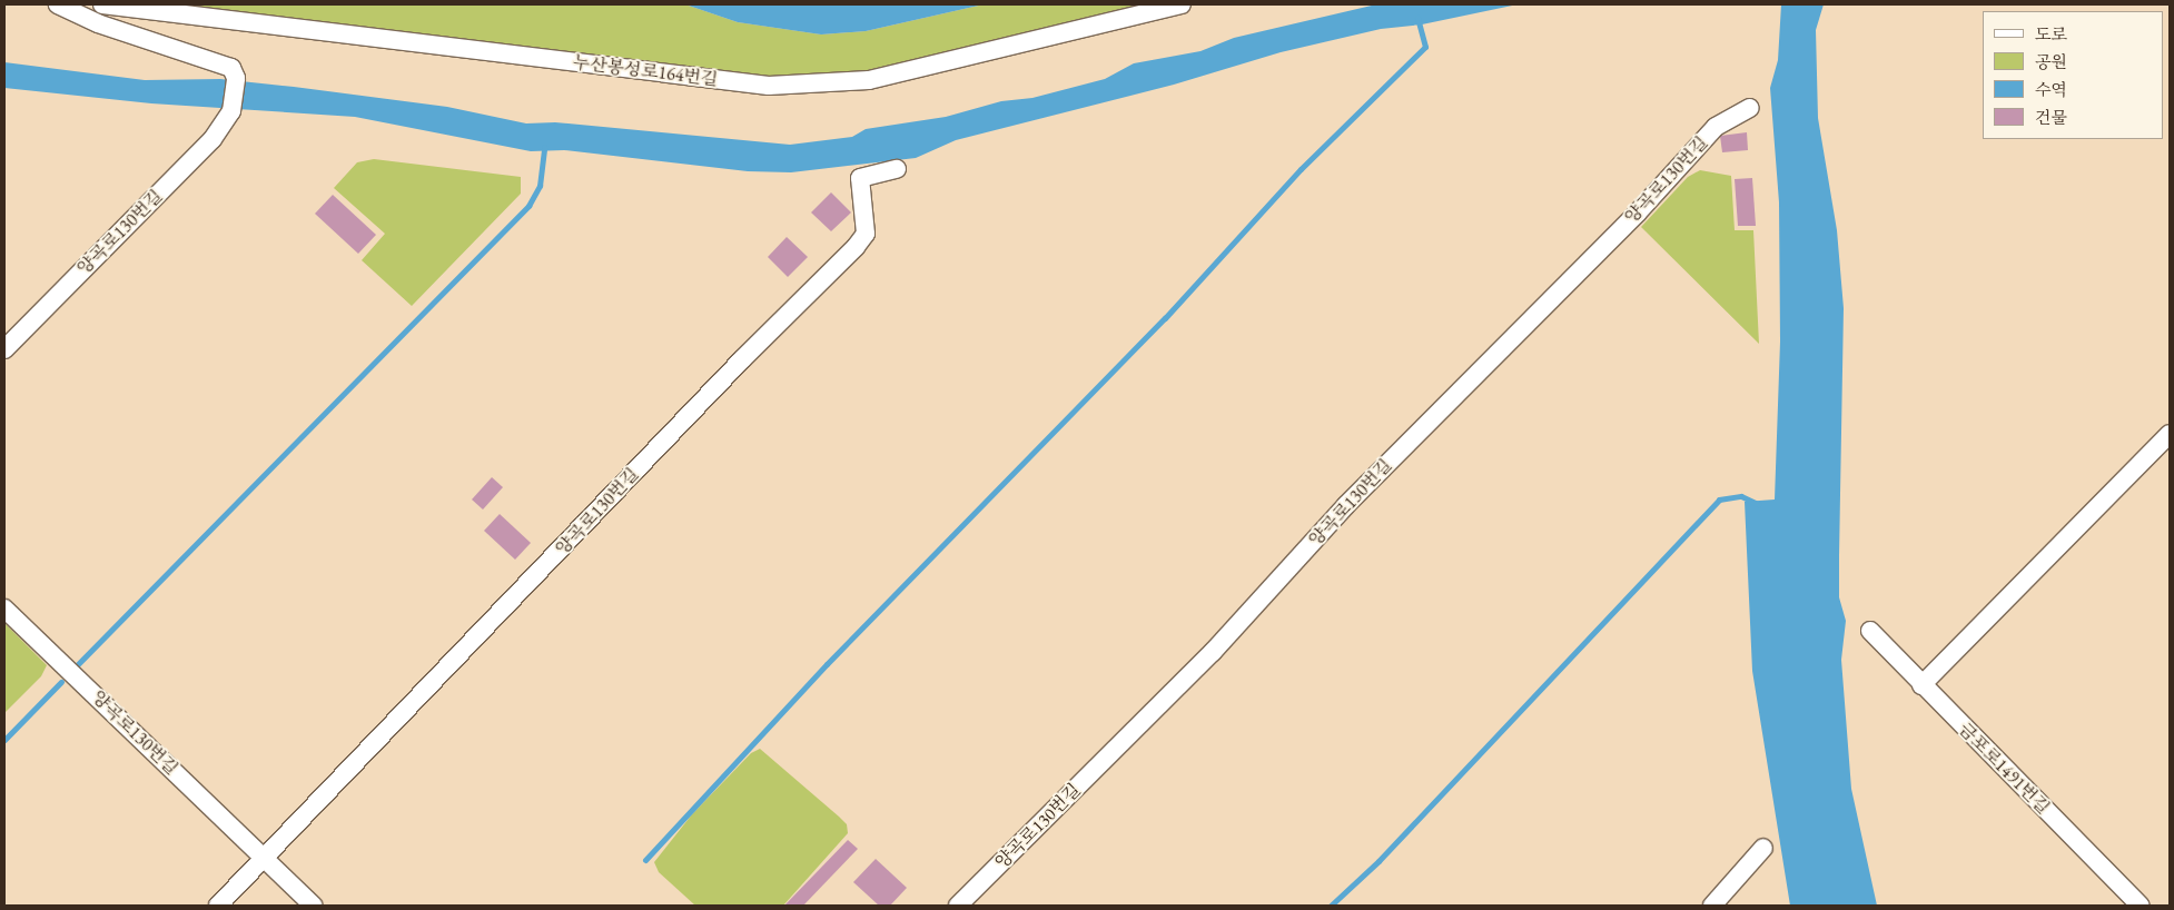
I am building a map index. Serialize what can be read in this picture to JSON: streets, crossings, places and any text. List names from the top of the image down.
{
  "streets": {
    "lane": ["누산봉성로164번길", "양곡로130번길", "금포로1491번길"]
  },
  "legend": [
    "도로",
    "공원",
    "수역",
    "건물"
  ]
}
